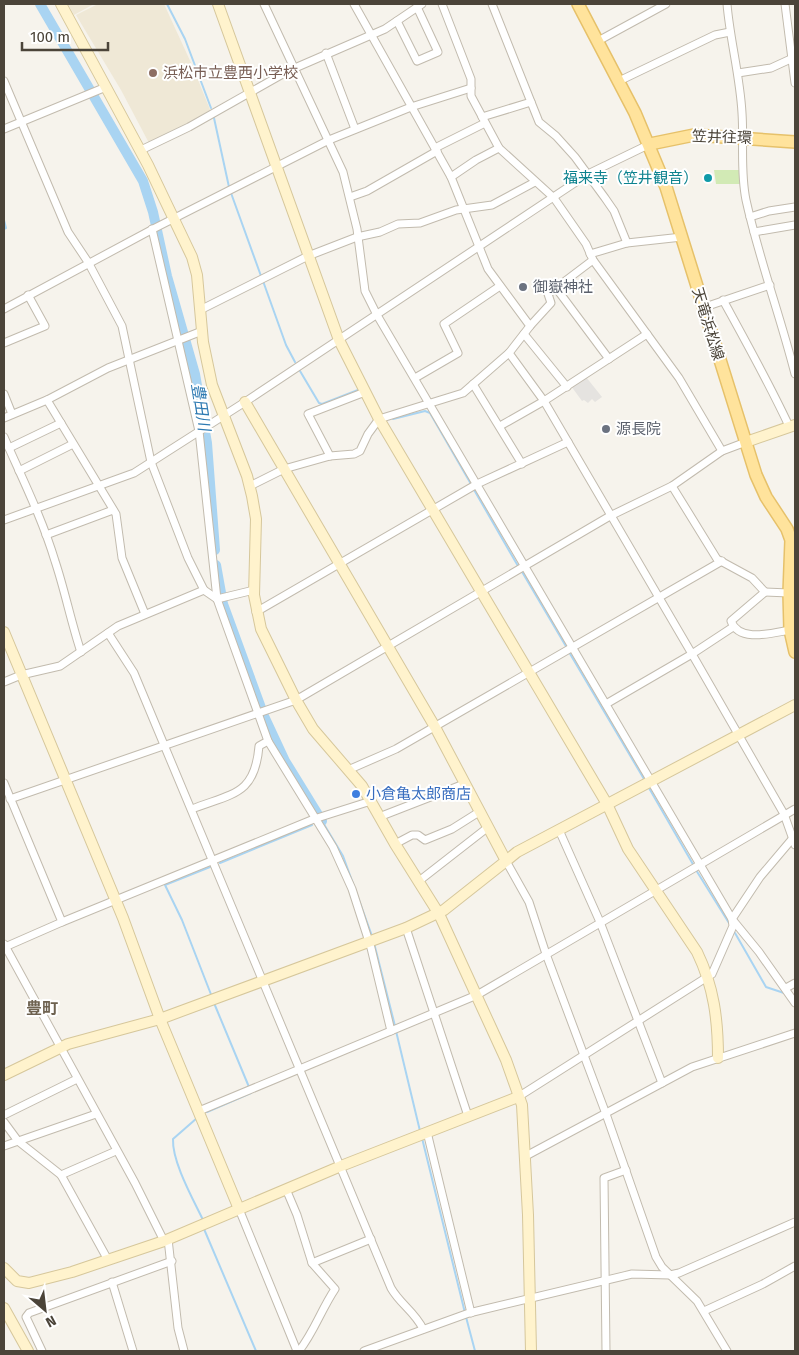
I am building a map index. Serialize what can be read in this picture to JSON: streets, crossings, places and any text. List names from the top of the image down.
{
  "streets": {
    "main road": ["笠井往環", "天竜浜松線"]
  },
  "crossings": [
    ["笠井往環", "天竜浜松線"]
  ],
  "districts": ["豊町"],
  "water": ["豊田川"],
  "places": [
    "浜松市立豊西小学校",
    "福来寺（笠井観音）",
    "御嶽神社",
    "源長院",
    "小倉亀太郎商店"
  ],
  "scale_bar": "100 m",
  "north": "bottom right"
}
